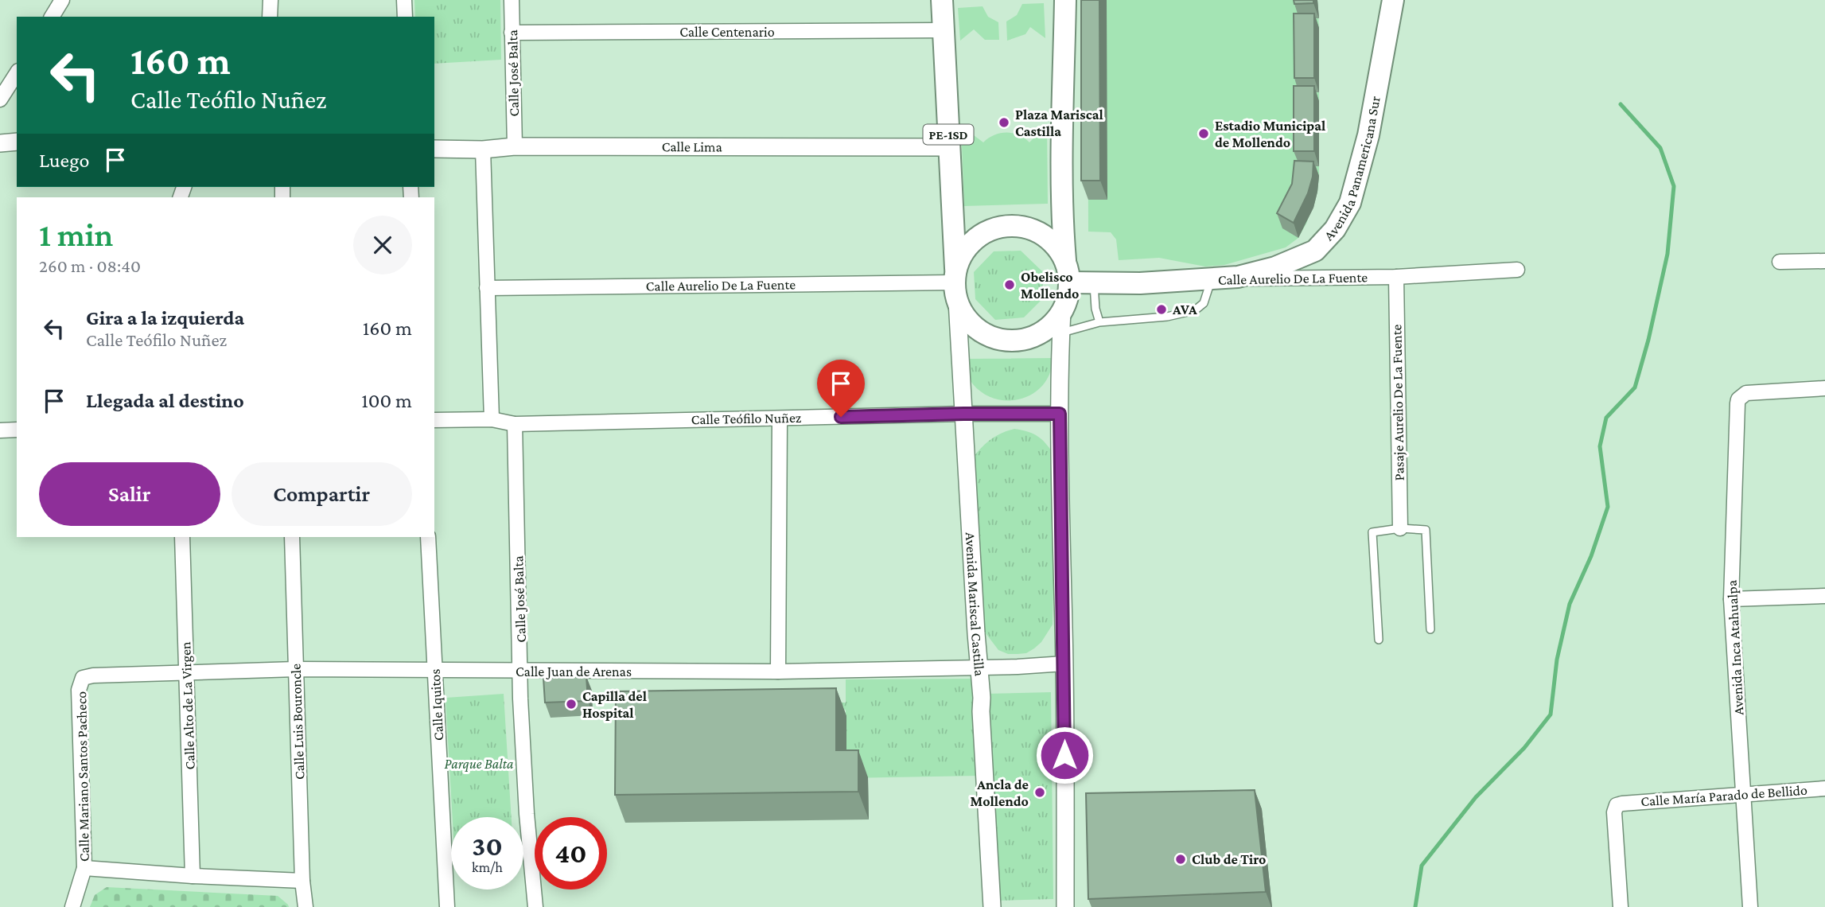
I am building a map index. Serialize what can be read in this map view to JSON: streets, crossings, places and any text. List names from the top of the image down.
{
  "streets": {
    "main road": [
      "PE-1SD",
      "Avenida Panamericana Sur",
      "Calle Aurelio De La Fuente",
      "Avenida Mariscal Castilla"
    ],
    "street": [
      "Calle Centenario",
      "Calle José Balta",
      "Calle Lima",
      "Pasaje Aurelio De La Fuente",
      "Calle Teófilo Nuñez",
      "Avenida Inca Atahualpa",
      "Calle Juan de Arenas",
      "Calle Iquitos",
      "Calle Alto de La Virgen",
      "Calle Luis Bouroncle",
      "Calle Mariano Santos Pacheco",
      "Calle María Parado de Bellido"
    ]
  },
  "crossings": [
    ["Calle Centenario", "Calle José Balta"],
    ["Calle Centenario", "Avenida Mariscal Castilla"],
    ["Calle José Balta", "Calle Lima"],
    ["Calle José Balta", "Calle Teófilo Nuñez"],
    ["Calle José Balta", "Calle Juan de Arenas"],
    ["Calle Lima", "Avenida Mariscal Castilla"],
    ["Avenida Panamericana Sur", "Calle Aurelio De La Fuente"],
    ["Calle Aurelio De La Fuente", "Pasaje Aurelio De La Fuente"],
    ["Calle Aurelio De La Fuente", "Avenida Mariscal Castilla"],
    ["Calle Teófilo Nuñez", "Avenida Mariscal Castilla"],
    ["Avenida Mariscal Castilla", "Calle Juan de Arenas"],
    ["Avenida Inca Atahualpa", "Calle María Parado de Bellido"],
    ["Calle Juan de Arenas", "Calle Iquitos"],
    ["Calle Juan de Arenas", "Calle Alto de La Virgen"],
    ["Calle Juan de Arenas", "Calle Luis Bouroncle"],
    ["Calle Juan de Arenas", "Calle Mariano Santos Pacheco"]
  ],
  "parks": ["Parque Balta"],
  "places": [
    "Plaza Mariscal Castilla",
    "Estadio Municipal de Mollendo",
    "Obelisco Mollendo",
    "AVA",
    "Capilla del Hospital",
    "Ancla de Mollendo",
    "Club de Tiro"
  ],
  "page": {
    "turn": ["160 m", "Calle Teófilo Nuñez"],
    "then": "Luego",
    "heading": ["1 min", "260 m · 08:40"],
    "list": [
      {
        "name": "Gira a la izquierda",
        "note": "Calle Teófilo Nuñez",
        "value": "160 m"
      },
      {
        "name": "Llegada al destino",
        "value": "100 m"
      }
    ],
    "buttons": ["Salir", "Compartir"],
    "speed": "30 km/h",
    "limit": "40"
  }
}
